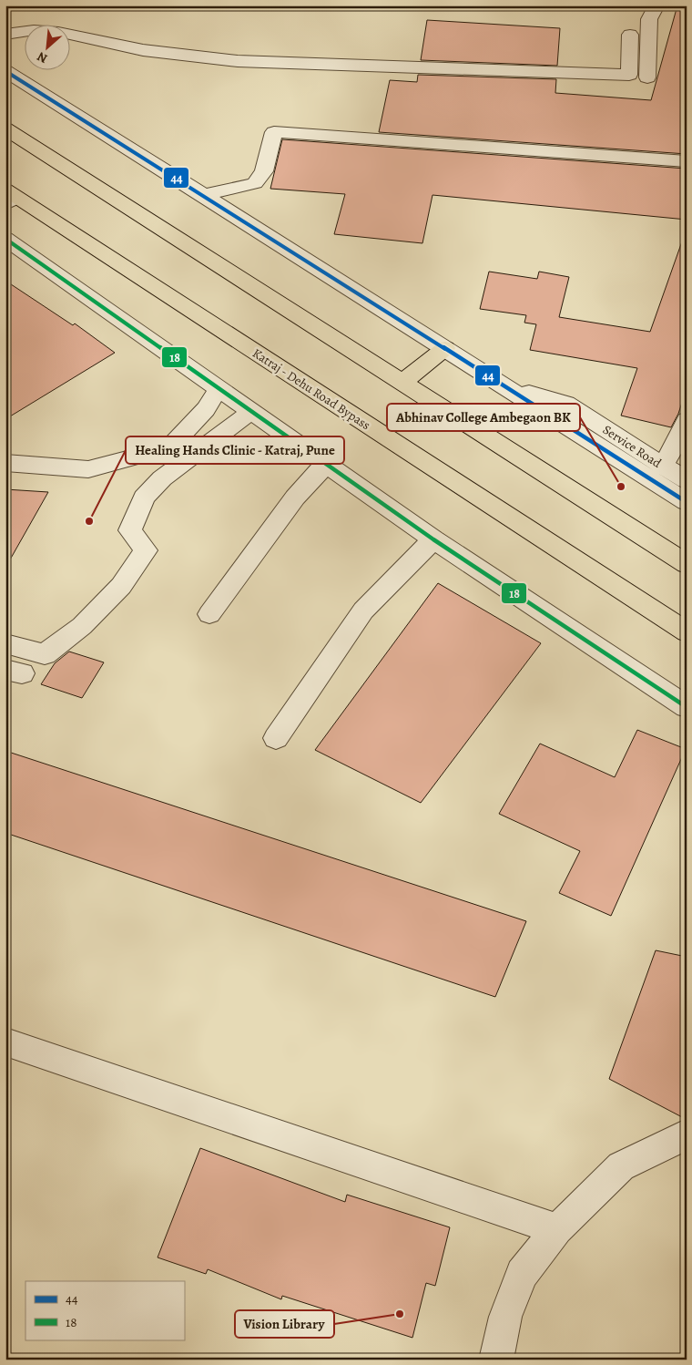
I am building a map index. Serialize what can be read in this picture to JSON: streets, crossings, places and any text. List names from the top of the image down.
{
  "streets": {
    "highway": ["Katraj - Dehu Road Bypass"],
    "street": ["Service Road"]
  },
  "places": ["Abhinav College Ambegaon BK", "Healing Hands Clinic - Katraj, Pune", "Vision Library"],
  "lines": ["transit line 44", "transit line 18"],
  "legend": ["44", "18"],
  "north": "bottom left"
}
